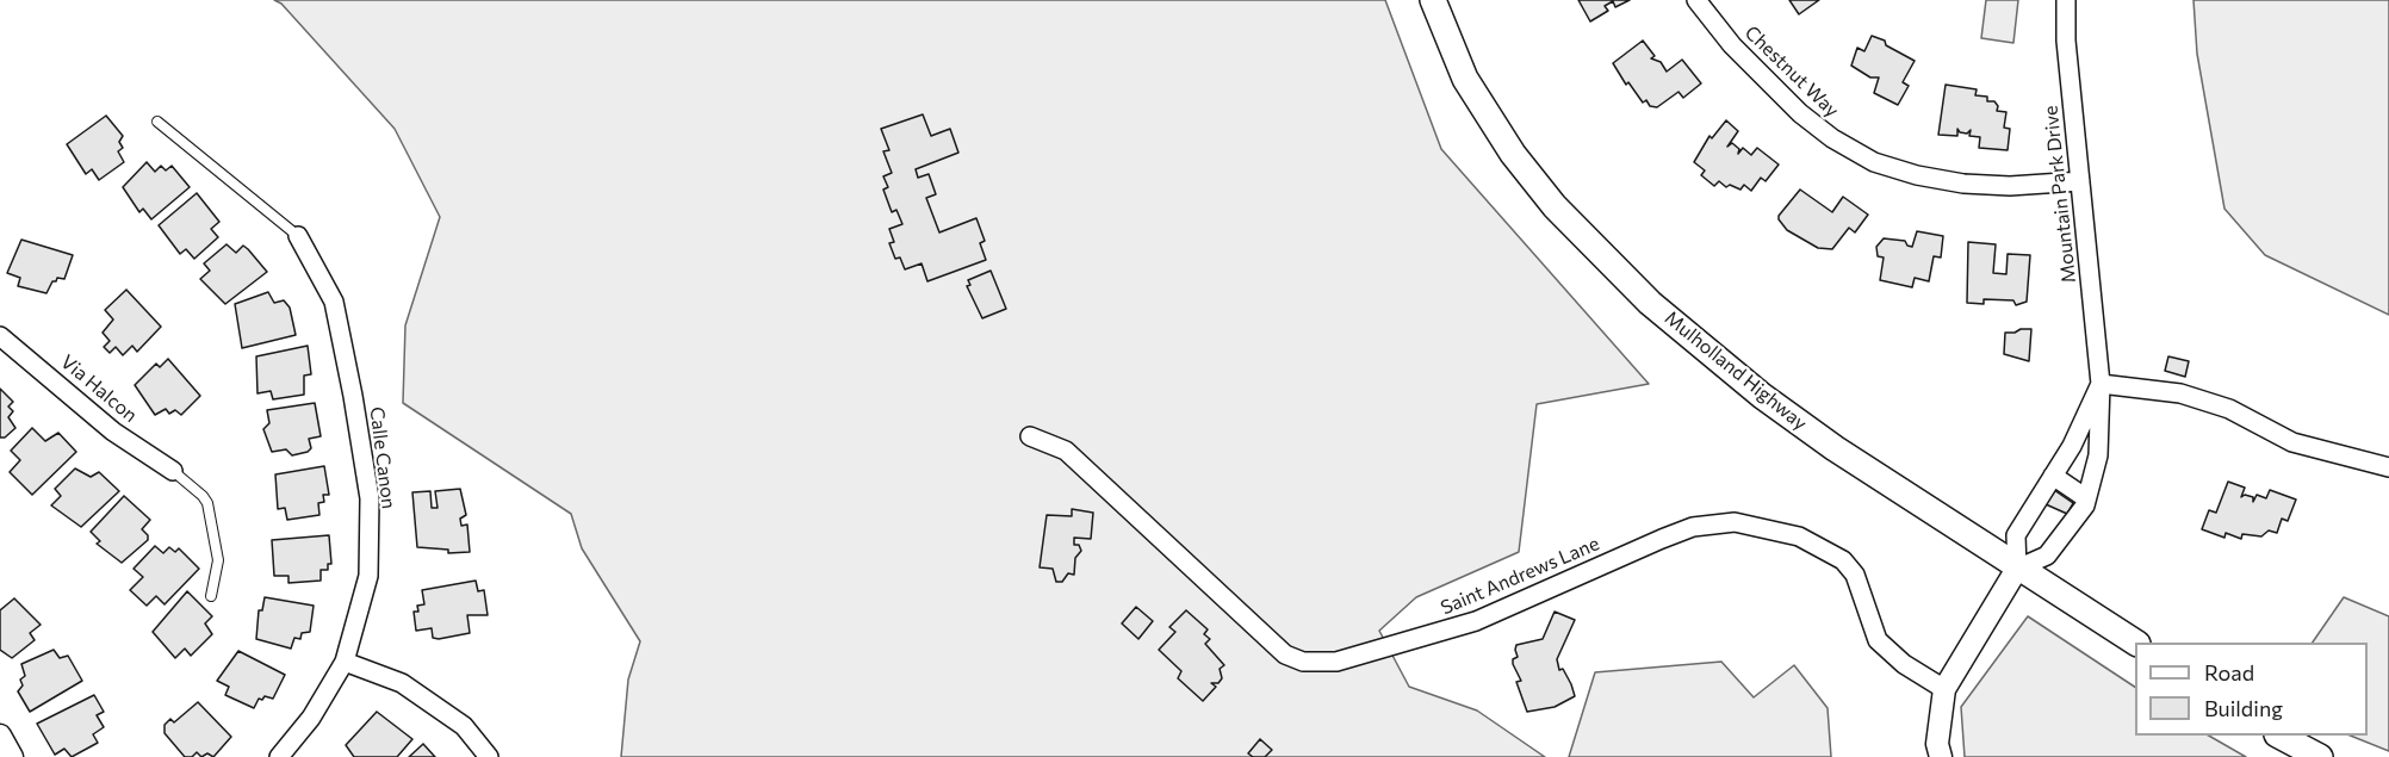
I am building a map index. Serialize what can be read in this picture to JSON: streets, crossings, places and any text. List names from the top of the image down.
{
  "streets": {
    "main road": ["Mulholland Highway"],
    "street": [
      "Chestnut Way",
      "Mountain Park Drive",
      "Via Halcon",
      "Calle Canon",
      "Saint Andrews Lane"
    ]
  },
  "crossings": [
    ["Chestnut Way", "Mountain Park Drive"],
    ["Mountain Park Drive", "Mulholland Highway"]
  ],
  "legend": ["Road", "Building"]
}
